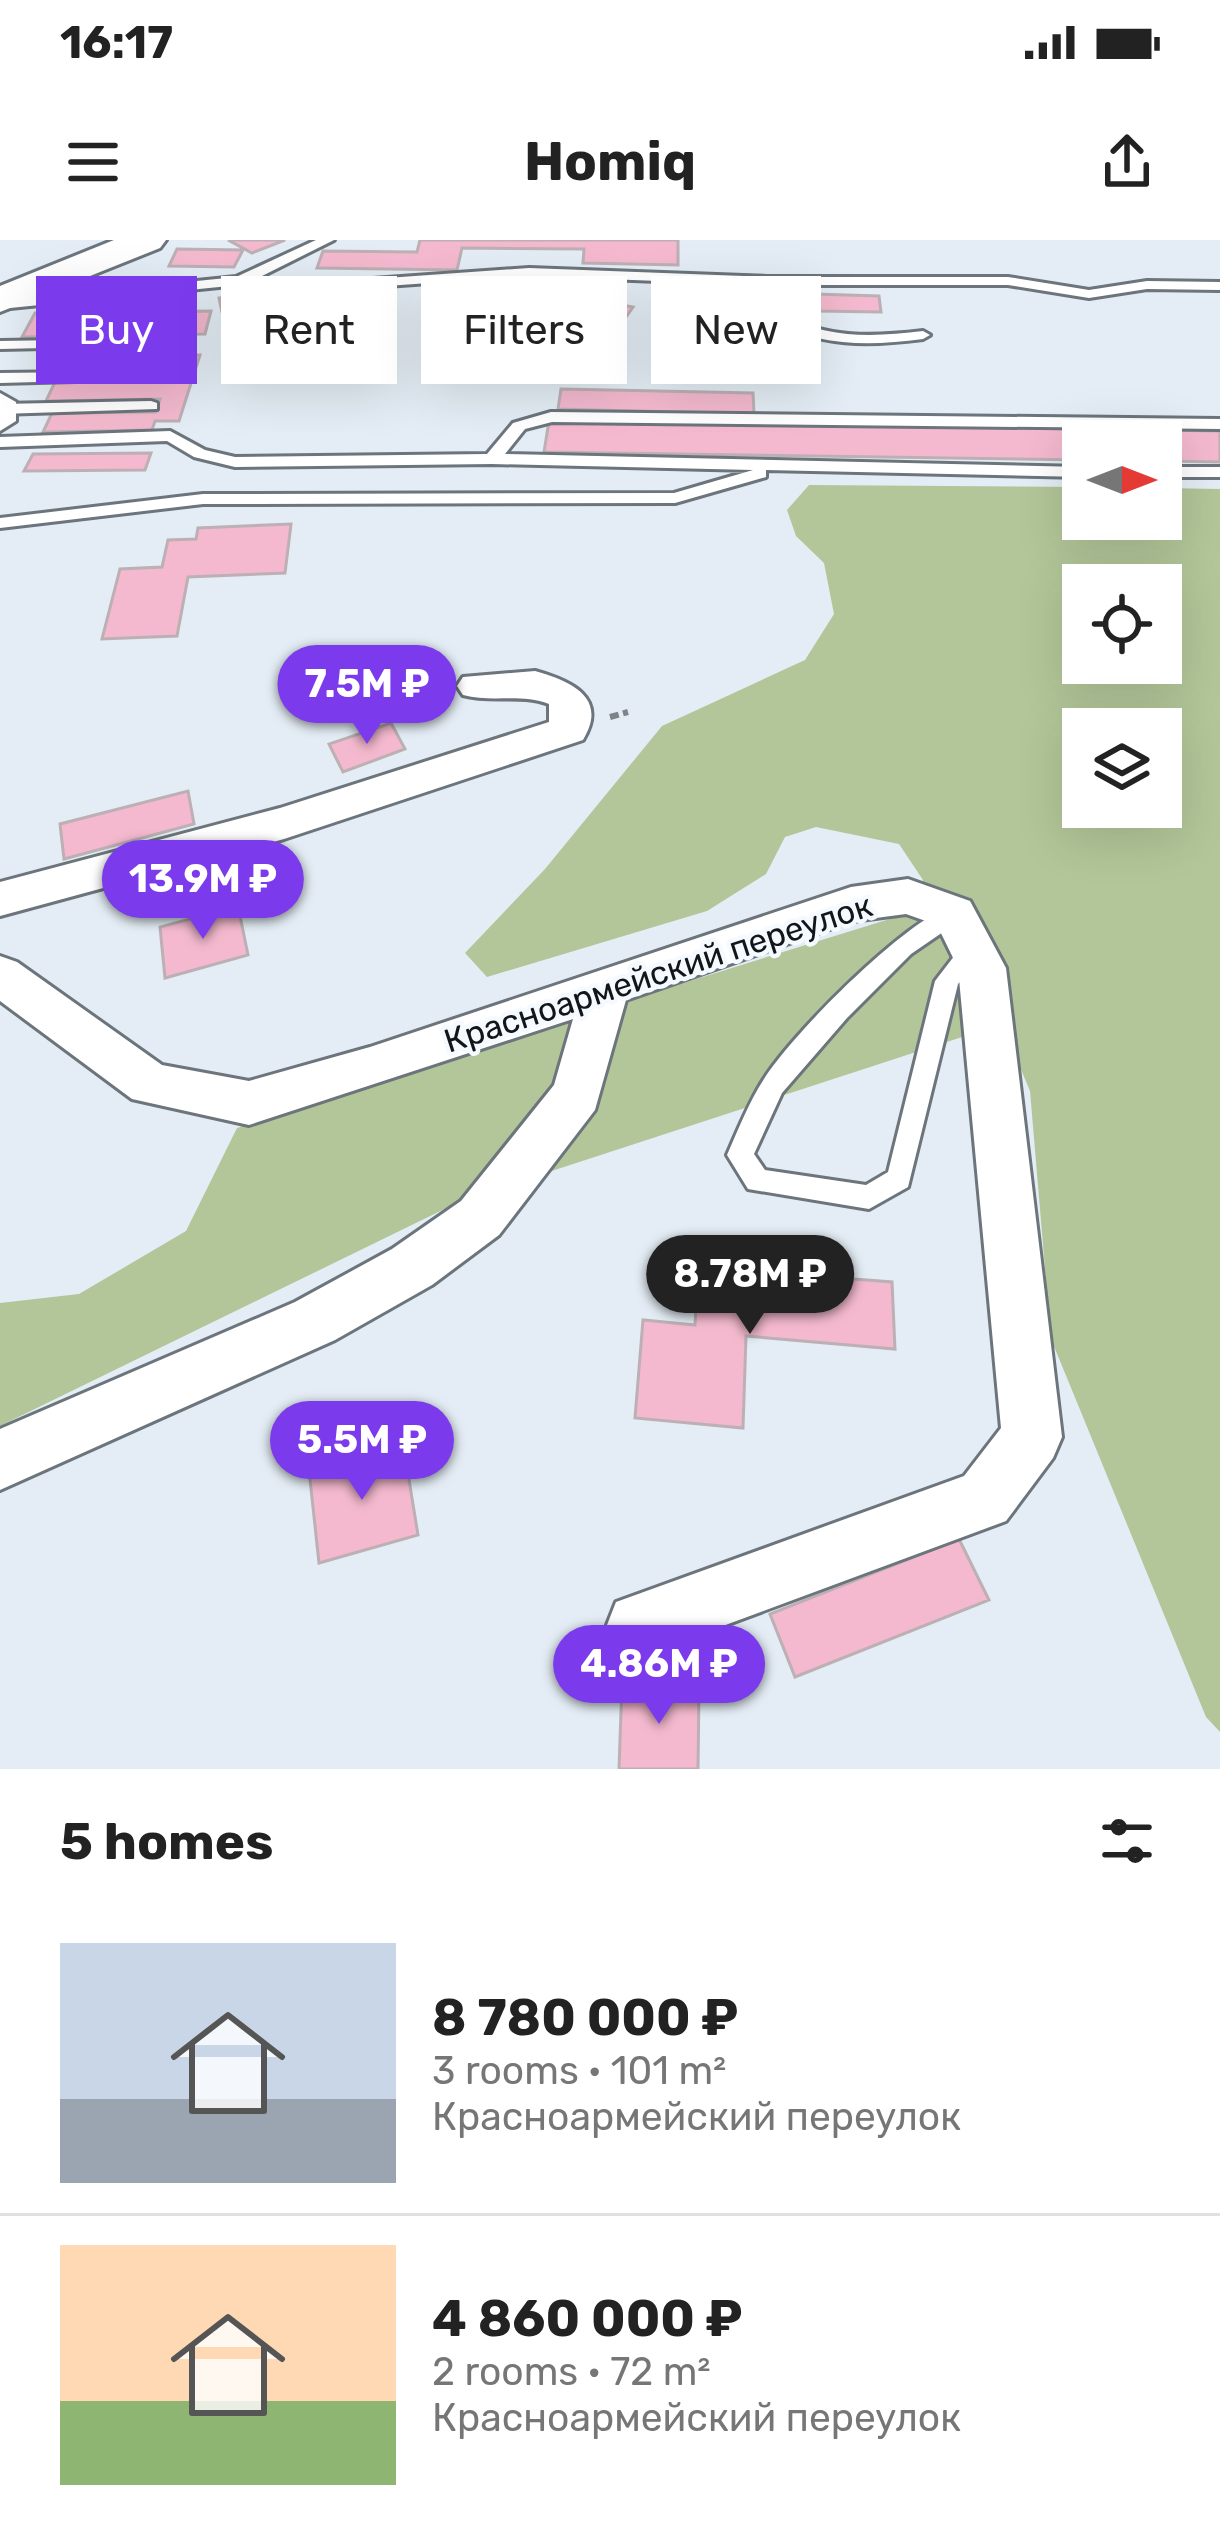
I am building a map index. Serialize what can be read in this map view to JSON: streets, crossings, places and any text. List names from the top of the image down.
{
  "streets": {
    "street": ["Красноармейский переулок"]
  },
  "north": "right",
  "page": {
    "status": "16:17",
    "header": "Homiq",
    "chip": [
      "Buy",
      "Rent",
      "Filters",
      "New"
    ],
    "price": [
      "7.5M ₽",
      "13.9M ₽",
      "8.78M ₽",
      "5.5M ₽",
      "4.86M ₽"
    ],
    "heading": "5 homes",
    "list": [
      {
        "name": "8 780 000 ₽",
        "note": "3 rooms · 101 m² · Красноармейский переулок"
      },
      {
        "name": "4 860 000 ₽",
        "note": "2 rooms · 72 m² · Красноармейский переулок"
      }
    ]
  }
}
